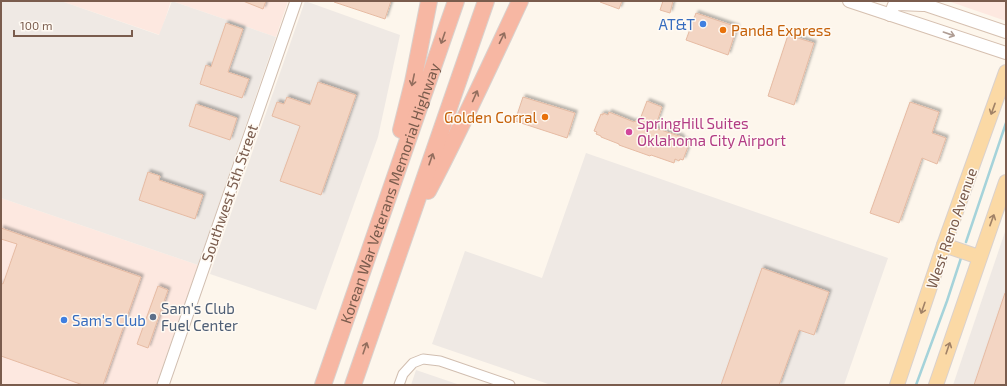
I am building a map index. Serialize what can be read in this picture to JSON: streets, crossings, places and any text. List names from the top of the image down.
{
  "streets": {
    "highway": ["Korean War Veterans Memorial Highway"],
    "main road": ["West Reno Avenue"],
    "street": ["Southwest 5th Street"]
  },
  "places": [
    "AT&T",
    "Panda Express",
    "Golden Corral",
    "SpringHill Suites Oklahoma City Airport",
    "Sam's Club Fuel Center",
    "Sam's Club"
  ],
  "scale_bar": "100 m"
}
